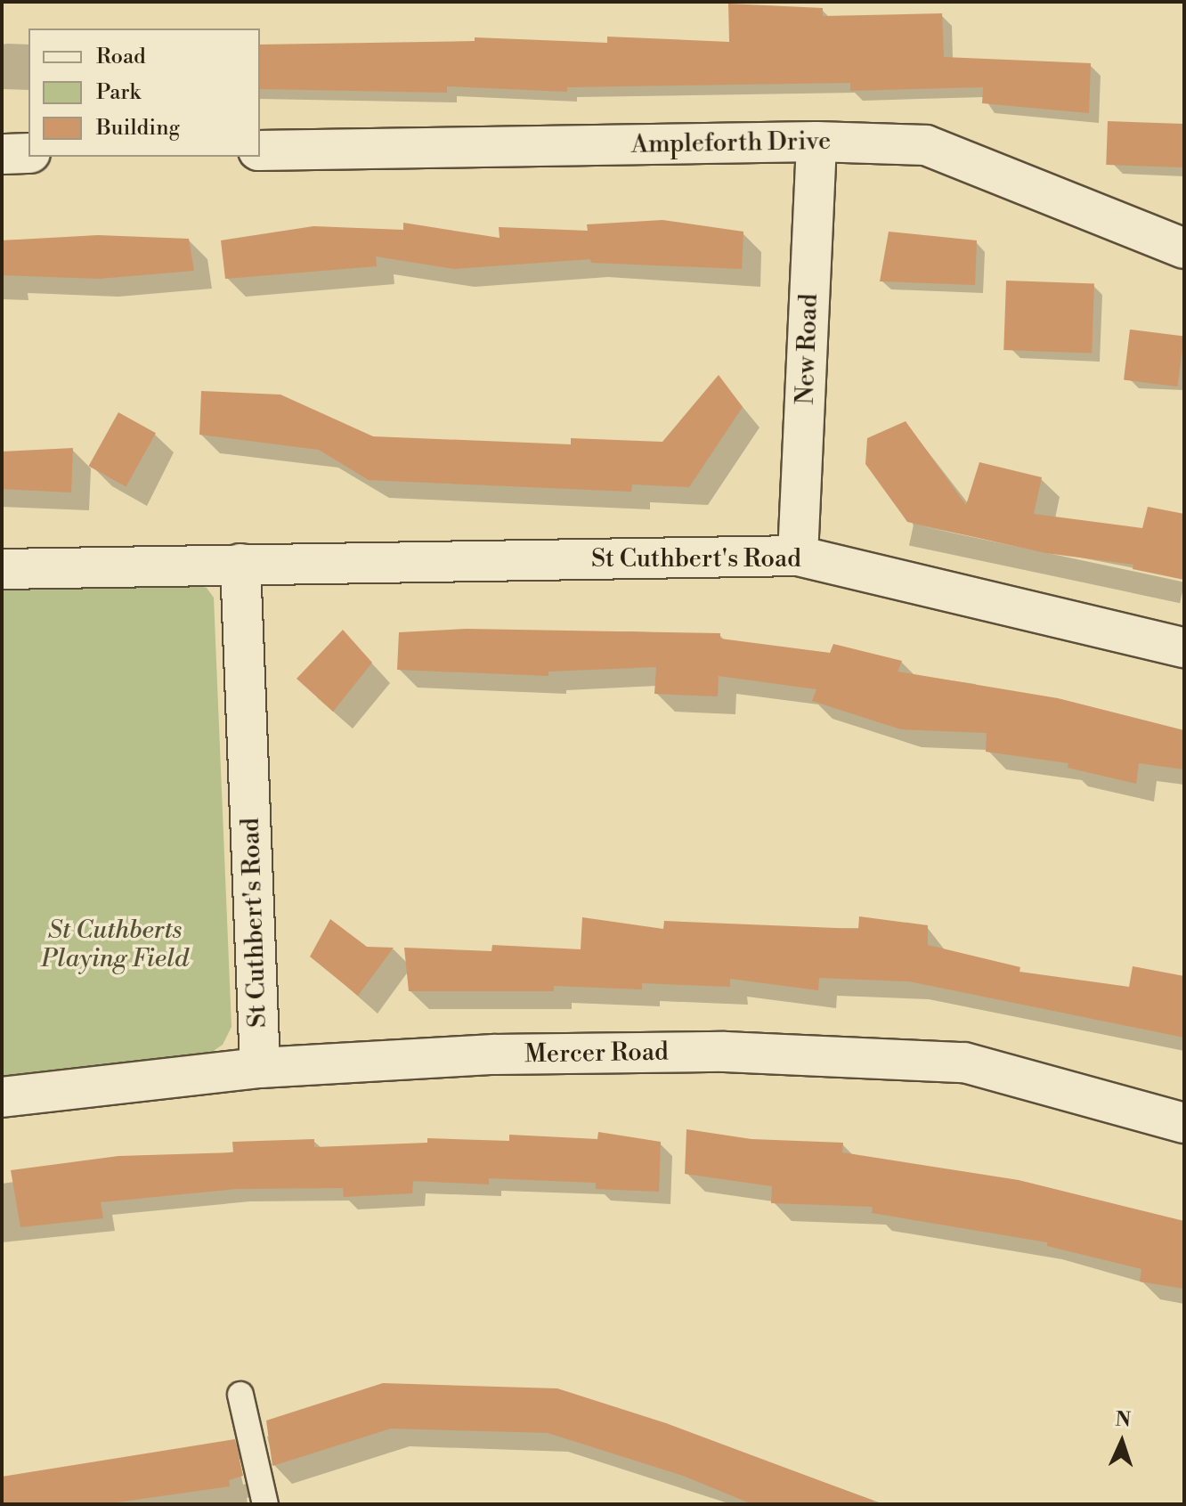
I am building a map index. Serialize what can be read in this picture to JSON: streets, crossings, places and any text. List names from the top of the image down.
{
  "streets": {
    "street": [
      "Ampleforth Drive",
      "New Road",
      "St Cuthbert's Road",
      "Mercer Road"
    ]
  },
  "crossings": [
    ["Ampleforth Drive", "New Road"],
    ["New Road", "St Cuthbert's Road"],
    ["St Cuthbert's Road", "Mercer Road"]
  ],
  "parks": ["St Cuthberts Playing Field"],
  "legend": ["Road", "Park", "Building"],
  "north": "top"
}
